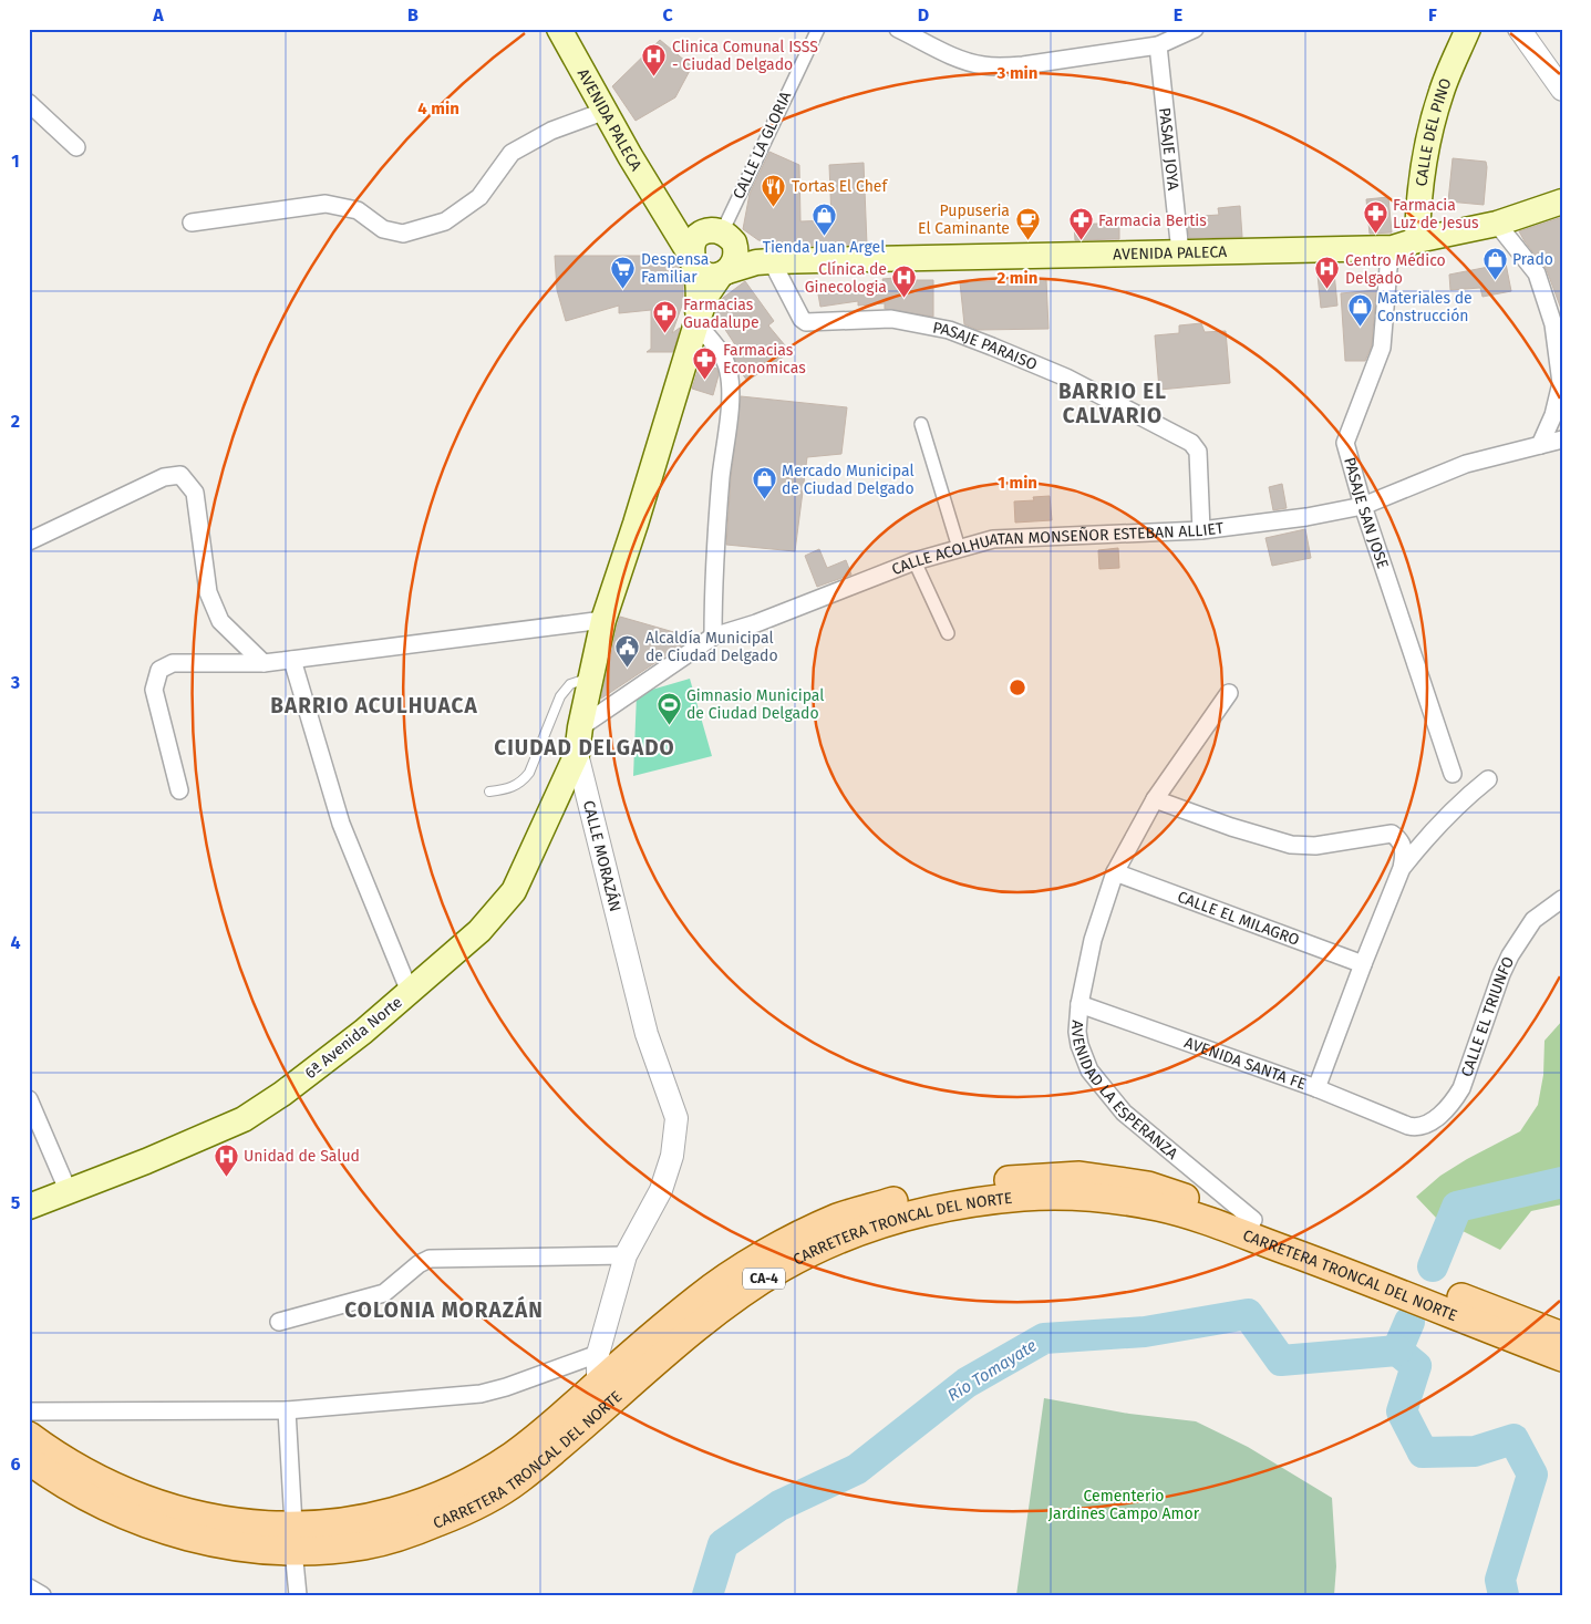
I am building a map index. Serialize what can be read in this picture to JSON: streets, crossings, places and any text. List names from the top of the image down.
{
  "streets": {
    "main road": [
      "AVENIDA PALECA",
      "CALLE DEL PINO",
      "CALLE MORAZÁN",
      "6ª Avenida Norte",
      "CARRETERA TRONCAL DEL NORTE",
      "CA-4"
    ],
    "street": [
      "CALLE LA GLORIA",
      "PASAJE JOYA",
      "PASAJE PARAISO",
      "PASAJE SAN JOSE",
      "CALLE ACOLHUATAN MONSEÑOR ESTEBAN ALLIET",
      "CALLE EL MILAGRO",
      "CALLE EL TRIUNFO",
      "AVENIDA SANTA FE",
      "AVENIDAD LA ESPERANZA"
    ]
  },
  "crossings": [
    ["AVENIDA PALECA", "CALLE DEL PINO"],
    ["AVENIDA PALECA", "CALLE LA GLORIA"],
    ["AVENIDA PALECA", "PASAJE JOYA"],
    ["AVENIDA PALECA", "PASAJE PARAISO"],
    ["AVENIDA PALECA", "PASAJE SAN JOSE"],
    ["AVENIDA PALECA", "CALLE MORAZÁN"],
    ["CALLE LA GLORIA", "CALLE MORAZÁN"],
    ["PASAJE PARAISO", "CALLE ACOLHUATAN MONSEÑOR ESTEBAN ALLIET"],
    ["PASAJE SAN JOSE", "CALLE ACOLHUATAN MONSEÑOR ESTEBAN ALLIET"],
    ["CALLE ACOLHUATAN MONSEÑOR ESTEBAN ALLIET", "CALLE MORAZÁN"],
    ["CALLE MORAZÁN", "6ª Avenida Norte"],
    ["CALLE MORAZÁN", "CARRETERA TRONCAL DEL NORTE"],
    ["CALLE EL MILAGRO", "AVENIDAD LA ESPERANZA"],
    ["CALLE EL TRIUNFO", "AVENIDA SANTA FE"],
    ["AVENIDA SANTA FE", "AVENIDAD LA ESPERANZA"],
    ["AVENIDAD LA ESPERANZA", "CARRETERA TRONCAL DEL NORTE"]
  ],
  "districts": [
    "BARRIO EL CALVARIO",
    "BARRIO ACULHUACA",
    "CIUDAD DELGADO",
    "COLONIA MORAZÁN"
  ],
  "water": ["Río Tomayate"],
  "parks": ["Cementerio Jardines Campo Amor"],
  "places": {
    "hospital": [
      "Clinica Comunal ISSS - Ciudad Delgado",
      "Centro Médico Delgado",
      "Clínica de Ginecologia",
      "Unidad de Salud"
    ],
    "restaurant": ["Tortas El Chef"],
    "pharmacy": [
      "Farmacia Luz de Jesus",
      "Farmacia Bertis",
      "Farmacias Guadalupe",
      "Farmacias Economicas"
    ],
    "shop": [
      "Tienda Juan Argel",
      "Prado",
      "Materiales de Construcción",
      "Mercado Municipal de Ciudad Delgado"
    ],
    "cafe": ["Pupuseria El Caminante"],
    "supermarket": ["Despensa Familiar"],
    "public building": ["Alcaldía Municipal de Ciudad Delgado"],
    "sports": ["Gimnasio Municipal de Ciudad Delgado"]
  },
  "grid": {
    "columns": [
      "A",
      "B",
      "C",
      "D",
      "E",
      "F"
    ],
    "rows": [
      "1",
      "2",
      "3",
      "4",
      "5",
      "6"
    ]
  },
  "rings": [
    "3 min",
    "4 min",
    "2 min",
    "1 min"
  ]
}
